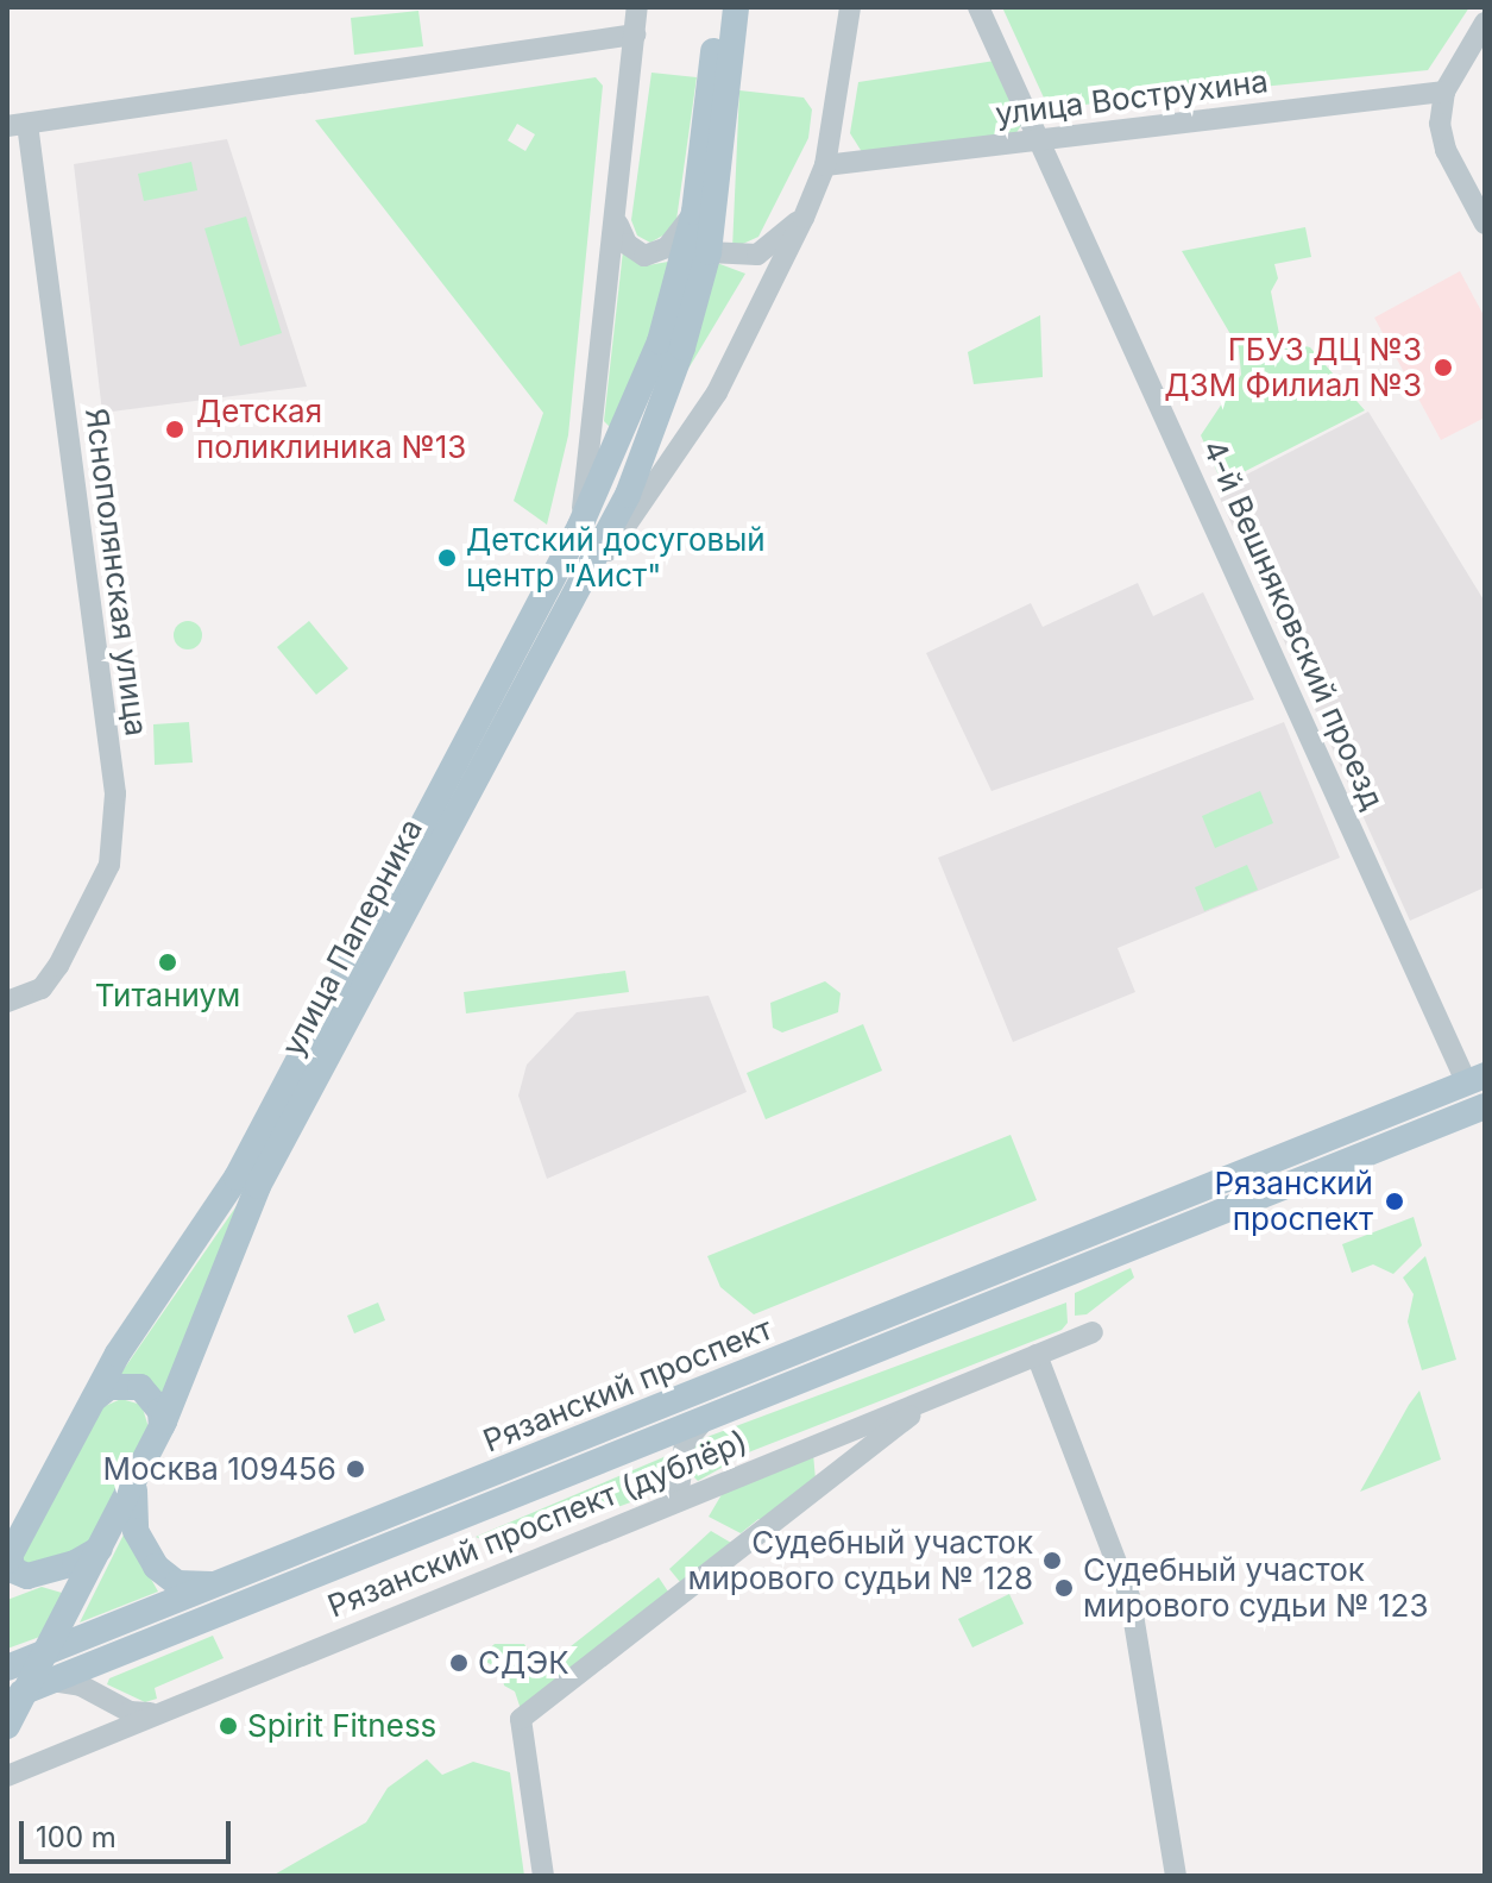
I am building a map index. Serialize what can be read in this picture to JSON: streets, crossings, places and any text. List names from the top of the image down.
{
  "streets": {
    "main road": ["улица Паперника", "Рязанский проспект"],
    "street": [
      "улица Вострухина",
      "Яснополянская улица",
      "4-й Вешняковский проезд",
      "Рязанский проспект (дублёр)"
    ]
  },
  "crossings": [
    ["улица Вострухина", "4-й Вешняковский проезд"],
    ["4-й Вешняковский проезд", "Рязанский проспект"],
    ["улица Паперника", "Рязанский проспект"]
  ],
  "places": [
    "ГБУЗ ДЦ №3 ДЗМ Филиал №3",
    "Детская поликлиника №13",
    "Детский досуговый центр \"Аист\"",
    "Титаниум",
    "Рязанский проспект",
    "Москва 109456",
    "Судебный участок мирового судьи № 128",
    "Судебный участок мирового судьи № 123",
    "СДЭК",
    "Spirit Fitness"
  ],
  "scale_bar": "100 m"
}
